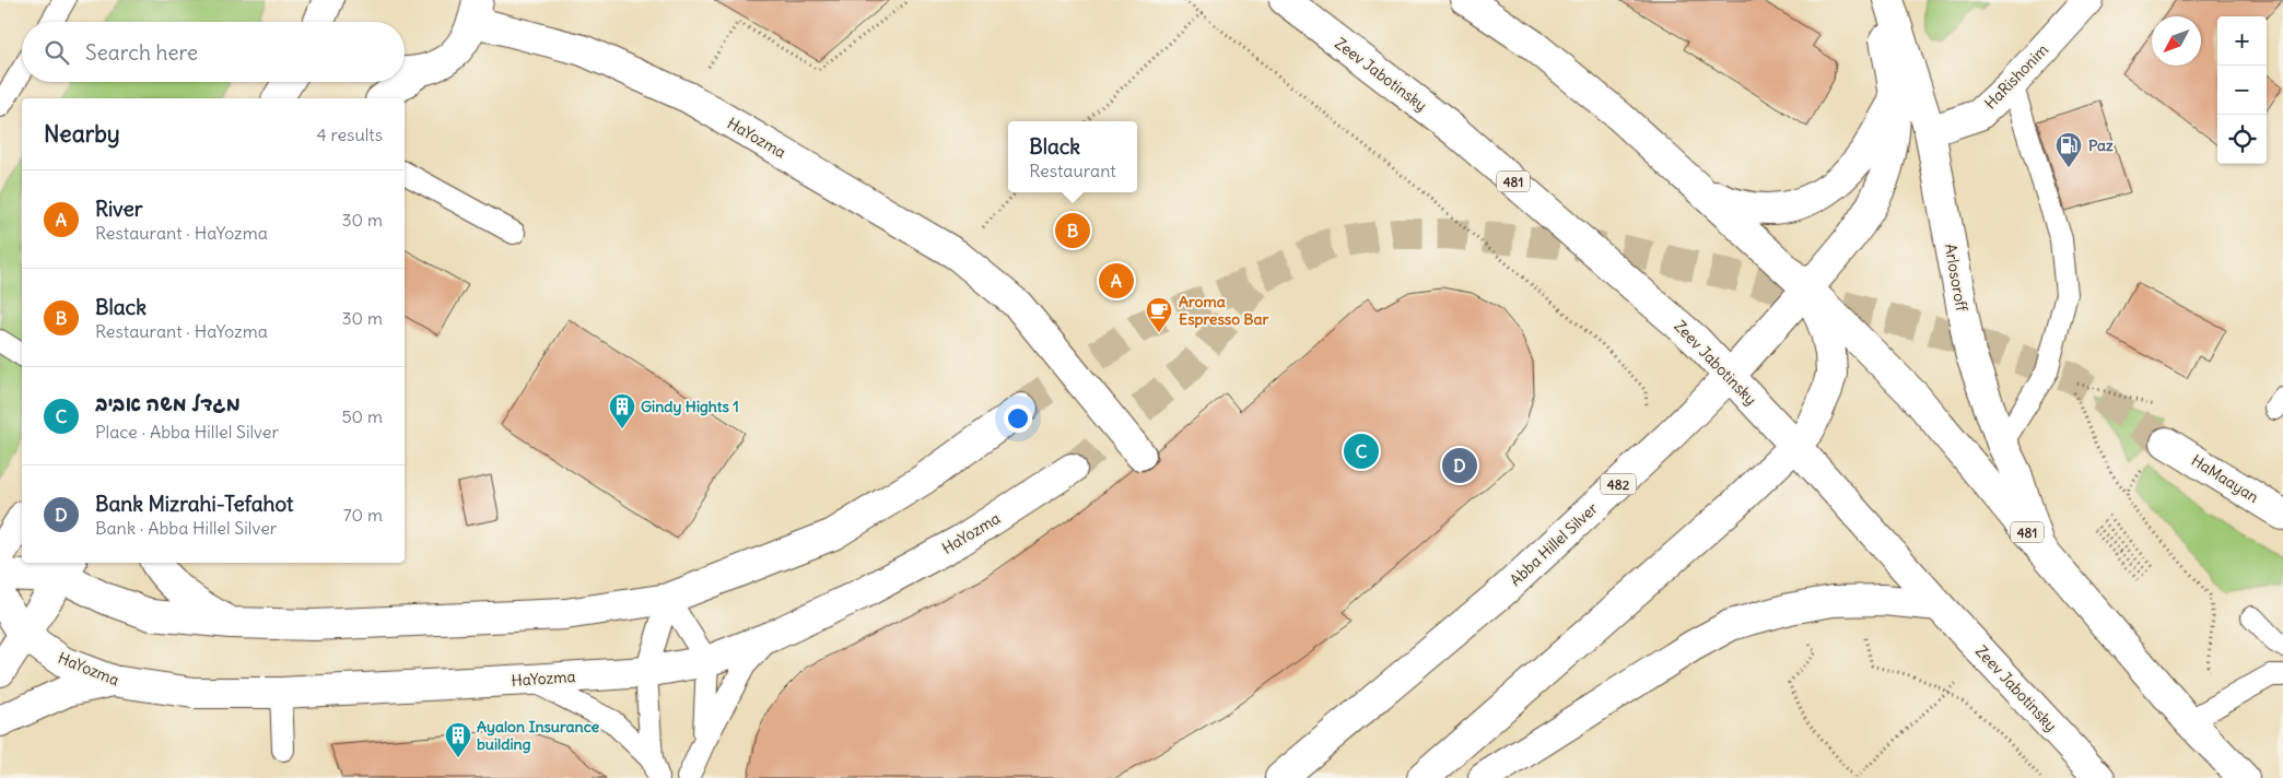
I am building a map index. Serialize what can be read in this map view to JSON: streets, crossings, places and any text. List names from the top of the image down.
{
  "streets": {
    "street": [
      "Zeev Jabotinsky",
      "HaRishonim",
      "HaYozma",
      "481",
      "Arlosoroff",
      "HaMaayan",
      "482",
      "Abba Hillel Silver"
    ]
  },
  "crossings": [
    ["Zeev Jabotinsky", "Abba Hillel Silver"],
    ["HaRishonim", "Arlosoroff"],
    ["481", "Arlosoroff"],
    ["481", "Abba Hillel Silver"]
  ],
  "places": {
    "fuel station": ["Paz"],
    "cafe": ["Aroma Espresso Bar"],
    "building": ["Gindy Hights 1", "Ayalon Insurance building"]
  },
  "north": "bottom left",
  "page": {
    "map_buttons": ["+", "−"],
    "search": "Search here",
    "heading": ["Nearby", "4 results"],
    "popup": ["Black", "Restaurant"],
    "list": [
      {
        "mark": "A",
        "name": "River",
        "note": "Restaurant · HaYozma",
        "value": "30 m"
      },
      {
        "mark": "B",
        "name": "Black",
        "note": "Restaurant · HaYozma",
        "value": "30 m"
      },
      {
        "mark": "C",
        "name": "מגדל משה אביב",
        "note": "Place · Abba Hillel Silver",
        "value": "50 m"
      },
      {
        "mark": "D",
        "name": "Bank Mizrahi-Tefahot",
        "note": "Bank · Abba Hillel Silver",
        "value": "70 m"
      }
    ],
    "pins": [
      "B",
      "A",
      "C",
      "D"
    ]
  }
}
